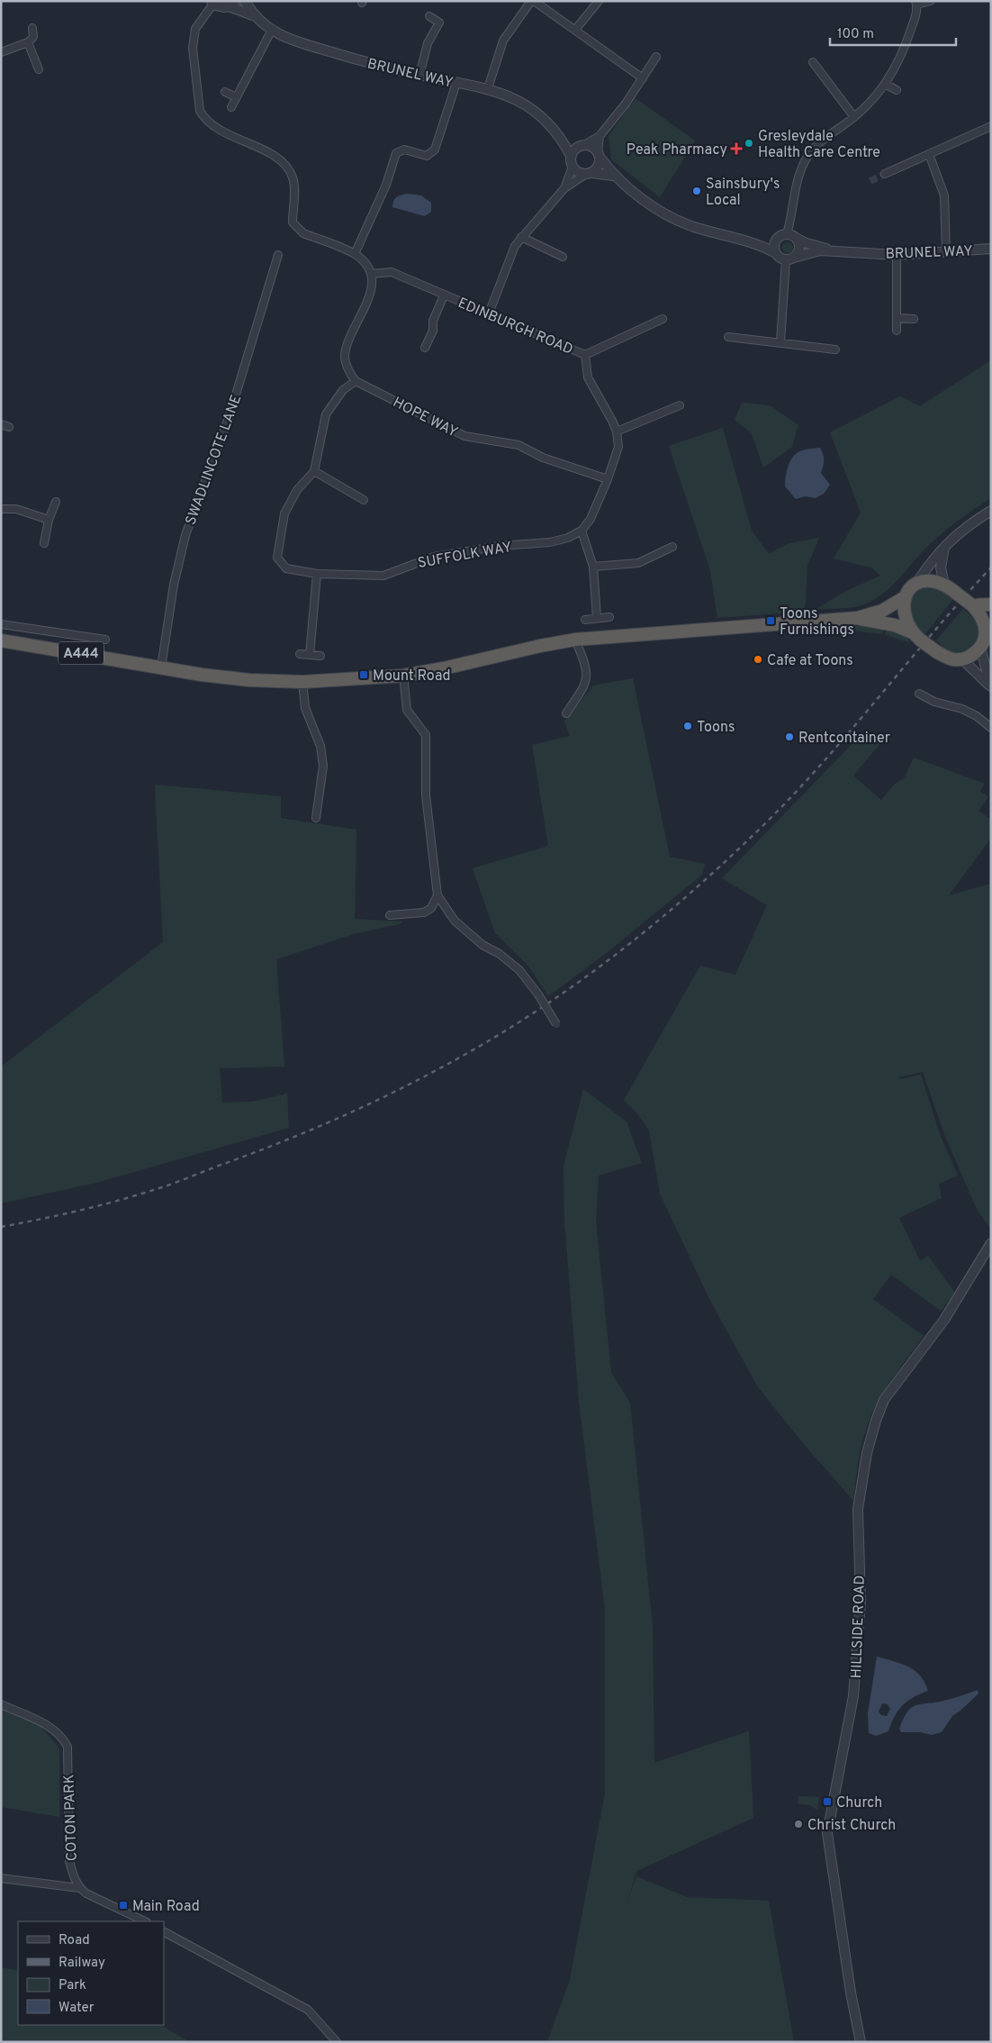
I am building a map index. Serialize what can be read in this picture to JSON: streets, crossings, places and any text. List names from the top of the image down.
{
  "streets": {
    "highway": ["A444"],
    "street": [
      "BRUNEL WAY",
      "EDINBURGH ROAD",
      "HOPE WAY",
      "SWADLINCOTE LANE",
      "SUFFOLK WAY",
      "HILLSIDE ROAD",
      "COTON PARK"
    ]
  },
  "crossings": [
    ["EDINBURGH ROAD", "HOPE WAY"],
    ["SWADLINCOTE LANE", "A444"]
  ],
  "places": {
    "other": [
      "Gresleydale Health Care Centre",
      "Sainsbury's Local",
      "Cafe at Toons",
      "Toons",
      "Rentcontainer",
      "Christ Church"
    ],
    "health": ["Peak Pharmacy"],
    "transit": [
      "Toons Furnishings",
      "Mount Road",
      "Church",
      "Main Road"
    ]
  },
  "legend": [
    "Road",
    "Railway",
    "Park",
    "Water"
  ],
  "scale_bar": "100 m"
}
